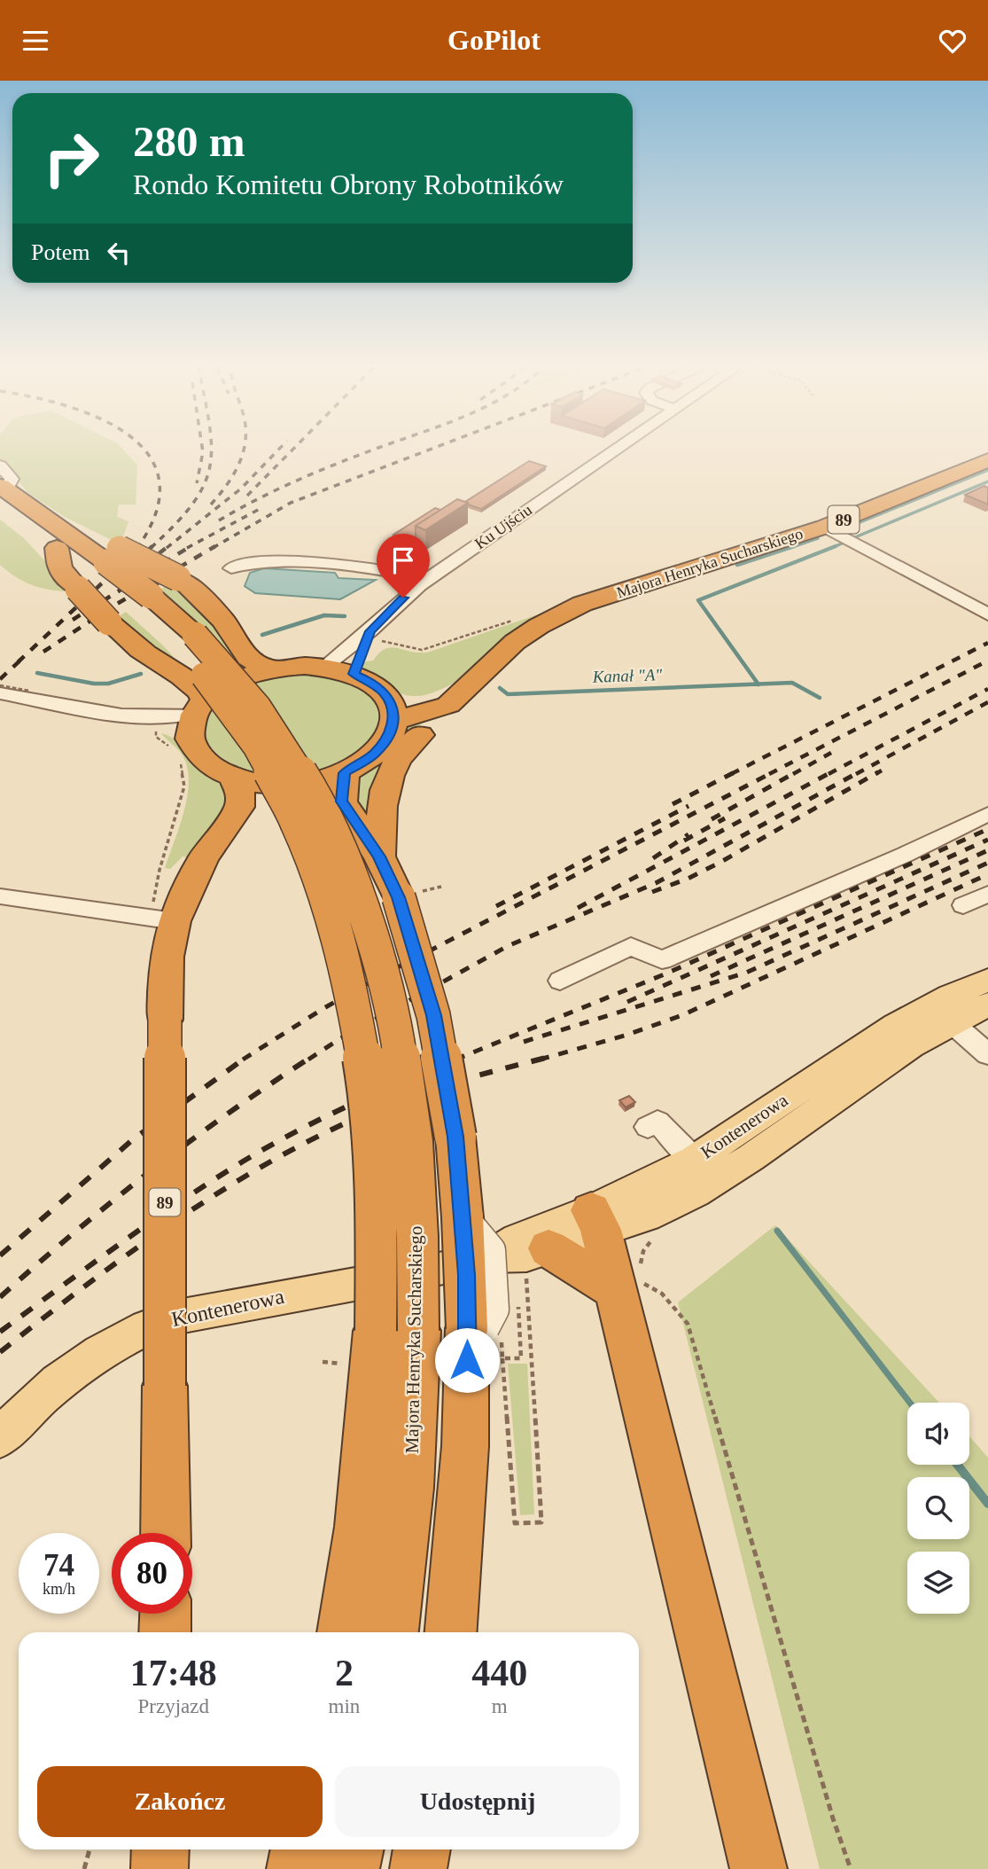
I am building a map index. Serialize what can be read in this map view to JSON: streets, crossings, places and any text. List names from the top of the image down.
{
  "streets": {
    "highway": ["89", "Majora Henryka Sucharskiego"],
    "main road": ["Kontenerowa"],
    "street": ["Ku Ujściu"]
  },
  "crossings": [
    ["89", "Ku Ujściu"],
    ["89", "Majora Henryka Sucharskiego"],
    ["Ku Ujściu", "Majora Henryka Sucharskiego"]
  ],
  "water": ["Kanał \"A\""],
  "page": {
    "header": "GoPilot",
    "turn": ["280 m", "Rondo Komitetu Obrony Robotników"],
    "then": "Potem",
    "speed": "74 km/h",
    "limit": "80",
    "eta": [
      "17:48",
      "Przyjazd",
      "2",
      "min",
      "440",
      "m"
    ],
    "buttons": ["Zakończ", "Udostępnij"]
  }
}
